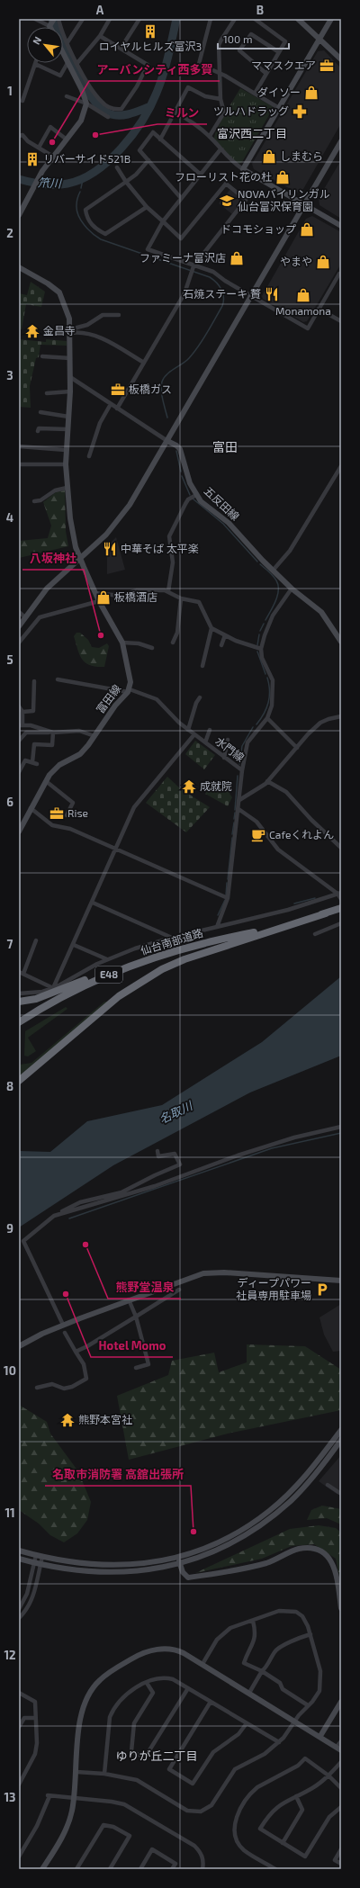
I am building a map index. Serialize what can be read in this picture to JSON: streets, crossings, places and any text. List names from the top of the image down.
{
  "streets": {
    "highway": ["仙台南部道路", "E48"],
    "street": ["五反田線", "富田線", "水門線"]
  },
  "crossings": [
    ["五反田線", "富田線"],
    ["富田線", "水門線"]
  ],
  "districts": ["富沢西二丁目", "富田", "ゆりが丘二丁目"],
  "water": ["笊川", "名取川"],
  "places": {
    "building": ["ロイヤルヒルズ富沢3", "リバーサイド521B"],
    "office": ["ママスクエア", "板橋ガス", "Rise"],
    "shop": [
      "ダイソー",
      "しまむら",
      "フローリスト花の杜",
      "ドコモショップ",
      "ファミーナ富沢店",
      "やまや",
      "Monamona",
      "板橋酒店"
    ],
    "pharmacy": ["ツルハドラッグ"],
    "other": [
      "ミルン",
      "アーバンシティ西多賀",
      "八坂神社",
      "熊野堂温泉",
      "Hotel Momo",
      "名取市消防署 高舘出張所"
    ],
    "school or university": ["NOVAバイリンガル 仙台富沢保育園"],
    "restaurant": ["石焼ステーキ 贅", "中華そば 太平楽"],
    "temple": ["金昌寺", "成就院", "熊野本宮社"],
    "cafe": ["Cafeくれよん"],
    "parking": ["ディープパワー 社員専用駐車場"]
  },
  "scale_bar": "100 m",
  "north": "top left",
  "grid": {
    "columns": ["A", "B"],
    "rows": [
      "1",
      "2",
      "3",
      "4",
      "5",
      "6",
      "7",
      "8",
      "9",
      "10",
      "11",
      "12",
      "13"
    ]
  }
}
